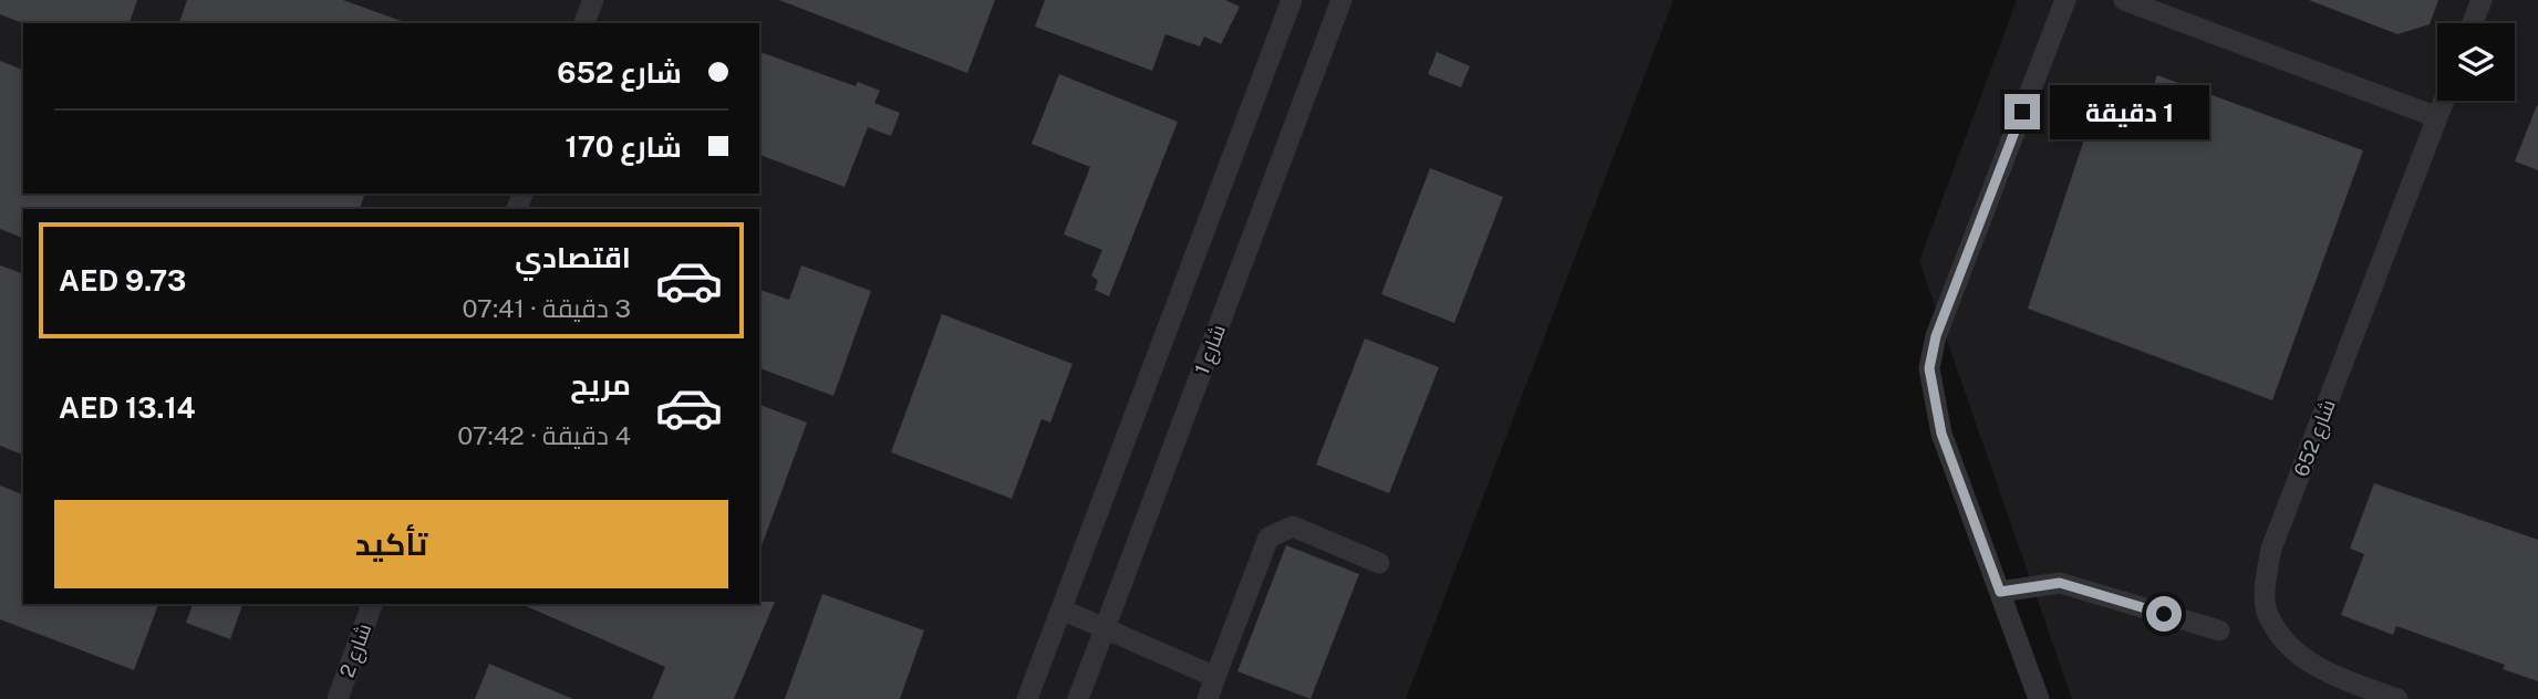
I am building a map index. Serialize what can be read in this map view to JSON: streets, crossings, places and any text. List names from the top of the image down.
{
  "streets": {
    "street": ["شارع 1", "شارع 652", "شارع 2"]
  },
  "page": {
    "banner": ["شارع 652", "شارع 170"],
    "bubble": "1 دقيقة",
    "list": [
      {
        "name": "اقتصادي",
        "note": "3 دقيقة · 07:41",
        "value": "AED 9.73"
      },
      {
        "name": "مريح",
        "note": "4 دقيقة · 07:42",
        "value": "AED 13.14"
      }
    ],
    "buttons": "تأكيد"
  }
}
